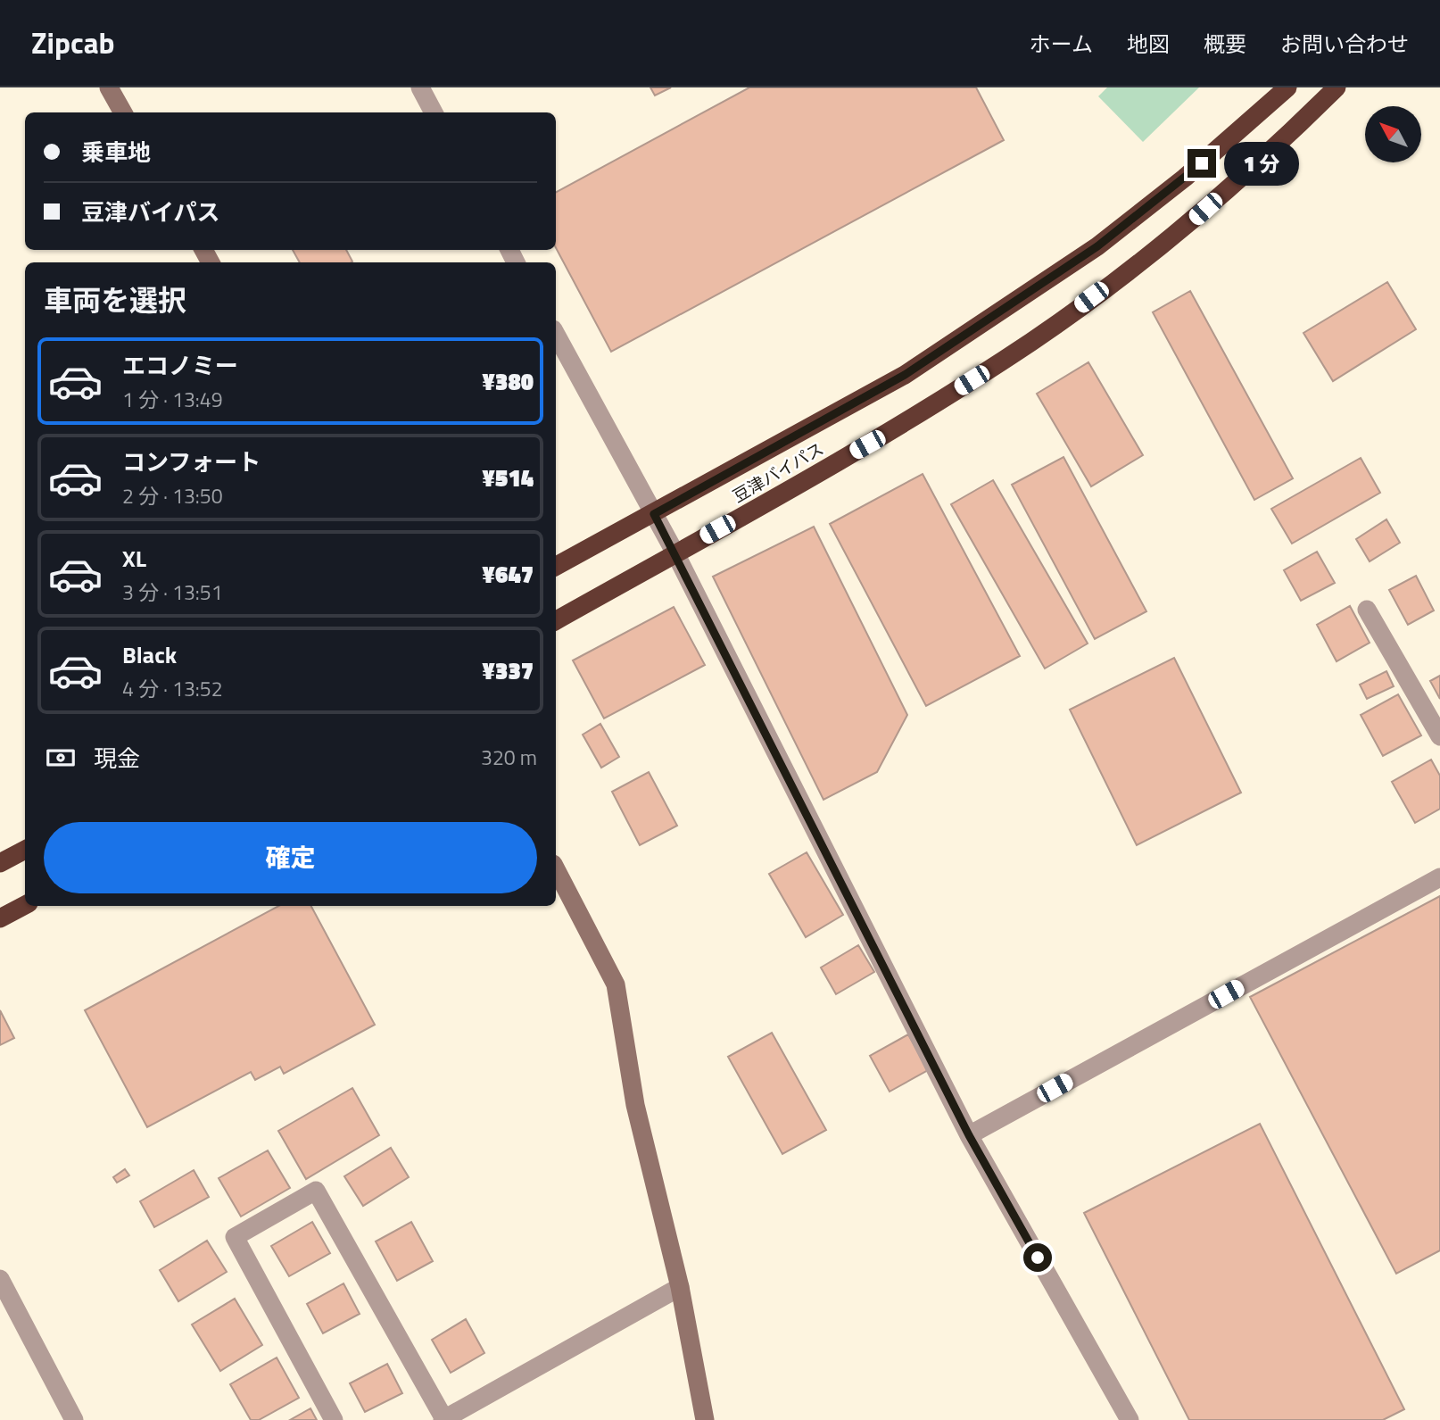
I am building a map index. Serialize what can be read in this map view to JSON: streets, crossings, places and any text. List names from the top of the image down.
{
  "streets": {
    "highway": ["豆津バイパス"]
  },
  "north": "top left",
  "page": {
    "header": "Zipcab",
    "nav": [
      "ホーム",
      "地図",
      "概要",
      "お問い合わせ"
    ],
    "banner": ["乗車地", "豆津バイパス"],
    "bubble": "1 分",
    "heading": "車両を選択",
    "list": [
      {
        "name": "エコノミー",
        "note": "1 分 · 13:49",
        "value": "¥380"
      },
      {
        "name": "コンフォート",
        "note": "2 分 · 13:50",
        "value": "¥514"
      },
      {
        "name": "XL",
        "note": "3 分 · 13:51",
        "value": "¥647"
      },
      {
        "name": "Black",
        "note": "4 分 · 13:52",
        "value": "¥337"
      }
    ],
    "pay": ["現金", "320 m"],
    "buttons": "確定"
  }
}
